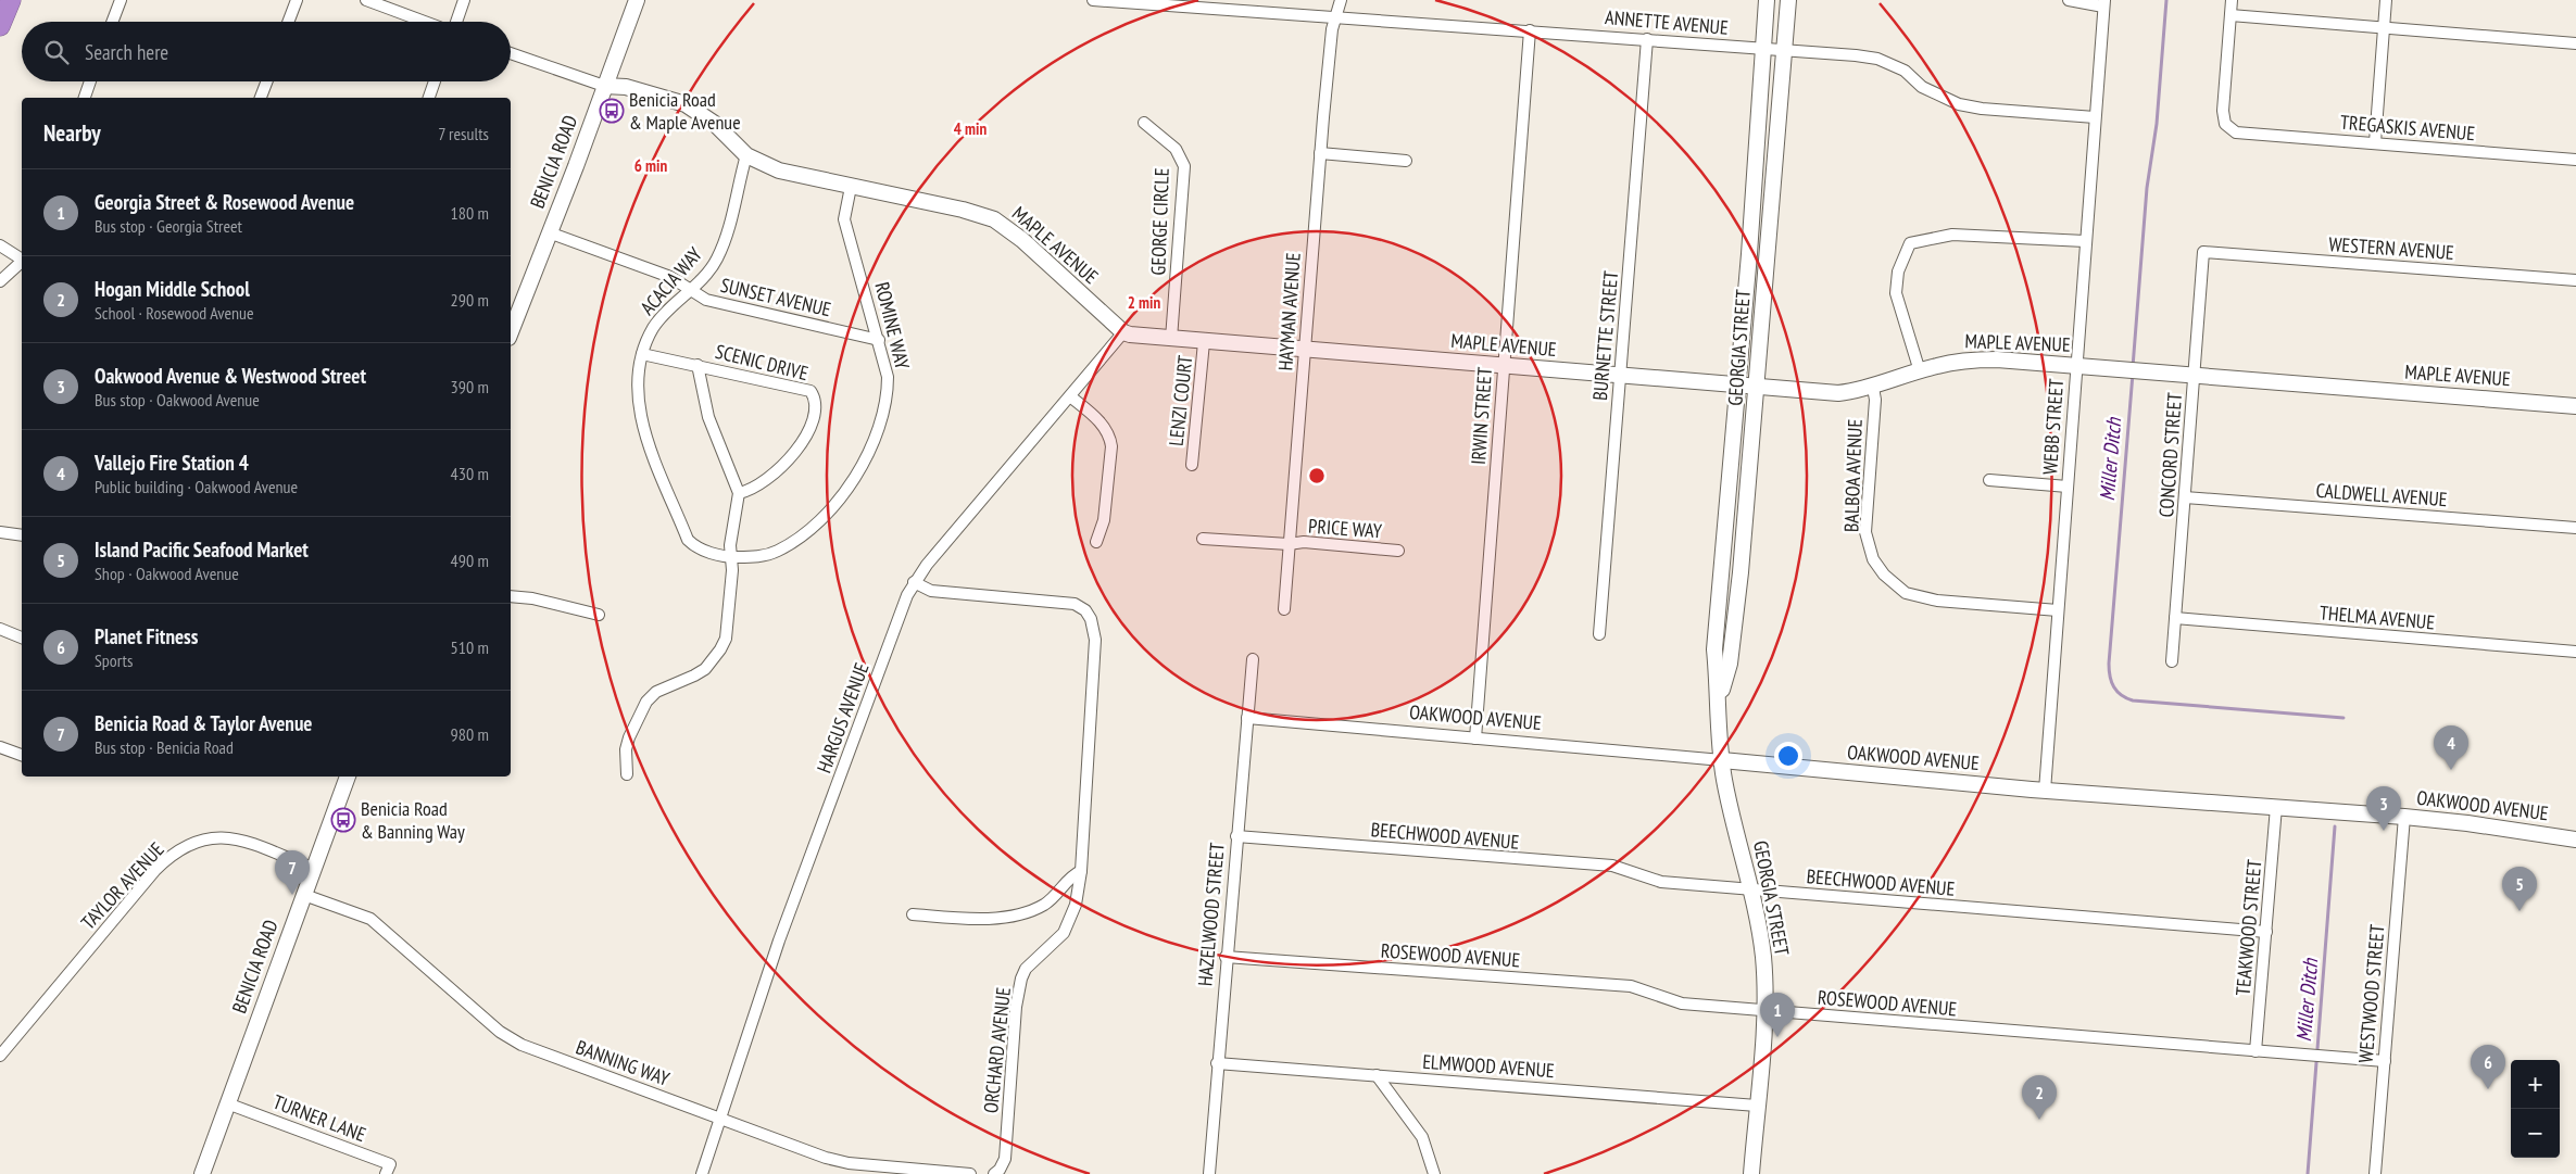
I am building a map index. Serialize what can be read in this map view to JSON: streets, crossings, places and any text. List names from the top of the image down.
{
  "streets": {
    "main road": [
      "BENICIA ROAD",
      "MAPLE AVENUE",
      "GEORGIA STREET",
      "OAKWOOD AVENUE"
    ],
    "street": [
      "ANNETTE AVENUE",
      "TREGASKIS AVENUE",
      "GEORGE CIRCLE",
      "WESTERN AVENUE",
      "ACACIA WAY",
      "SUNSET AVENUE",
      "HAYMAN AVENUE",
      "ROMINE WAY",
      "BURNETTE STREET",
      "SCENIC DRIVE",
      "LENZI COURT",
      "IRWIN STREET",
      "WEBB STREET",
      "CONCORD STREET",
      "BALBOA AVENUE",
      "CALDWELL AVENUE",
      "PRICE WAY",
      "THELMA AVENUE",
      "HARGUS AVENUE",
      "BEECHWOOD AVENUE",
      "TAYLOR AVENUE",
      "HAZELWOOD STREET",
      "TEAKWOOD STREET",
      "ROSEWOOD AVENUE",
      "WESTWOOD STREET",
      "ORCHARD AVENUE",
      "BANNING WAY",
      "ELMWOOD AVENUE",
      "TURNER LANE"
    ]
  },
  "crossings": [
    ["ANNETTE AVENUE", "HAYMAN AVENUE"],
    ["ANNETTE AVENUE", "BURNETTE STREET"],
    ["ANNETTE AVENUE", "GEORGIA STREET"],
    ["ANNETTE AVENUE", "IRWIN STREET"],
    ["ANNETTE AVENUE", "WEBB STREET"],
    ["BENICIA ROAD", "MAPLE AVENUE"],
    ["BENICIA ROAD", "SUNSET AVENUE"],
    ["BENICIA ROAD", "TAYLOR AVENUE"],
    ["BENICIA ROAD", "BANNING WAY"],
    ["BENICIA ROAD", "TURNER LANE"],
    ["GEORGE CIRCLE", "MAPLE AVENUE"],
    ["MAPLE AVENUE", "ACACIA WAY"],
    ["MAPLE AVENUE", "HAYMAN AVENUE"],
    ["MAPLE AVENUE", "ROMINE WAY"],
    ["MAPLE AVENUE", "BURNETTE STREET"],
    ["MAPLE AVENUE", "GEORGIA STREET"],
    ["MAPLE AVENUE", "LENZI COURT"],
    ["MAPLE AVENUE", "IRWIN STREET"],
    ["MAPLE AVENUE", "WEBB STREET"],
    ["MAPLE AVENUE", "CONCORD STREET"],
    ["MAPLE AVENUE", "BALBOA AVENUE"],
    ["MAPLE AVENUE", "HARGUS AVENUE"],
    ["WESTERN AVENUE", "CONCORD STREET"],
    ["ACACIA WAY", "SUNSET AVENUE"],
    ["ACACIA WAY", "ROMINE WAY"],
    ["ACACIA WAY", "SCENIC DRIVE"],
    ["SUNSET AVENUE", "ROMINE WAY"],
    ["HAYMAN AVENUE", "PRICE WAY"],
    ["ROMINE WAY", "SCENIC DRIVE"],
    ["GEORGIA STREET", "OAKWOOD AVENUE"],
    ["GEORGIA STREET", "BEECHWOOD AVENUE"],
    ["GEORGIA STREET", "ROSEWOOD AVENUE"],
    ["GEORGIA STREET", "ELMWOOD AVENUE"],
    ["IRWIN STREET", "OAKWOOD AVENUE"],
    ["WEBB STREET", "BALBOA AVENUE"],
    ["WEBB STREET", "OAKWOOD AVENUE"],
    ["CONCORD STREET", "CALDWELL AVENUE"],
    ["CONCORD STREET", "THELMA AVENUE"],
    ["HARGUS AVENUE", "ORCHARD AVENUE"],
    ["HARGUS AVENUE", "BANNING WAY"],
    ["OAKWOOD AVENUE", "HAZELWOOD STREET"],
    ["OAKWOOD AVENUE", "TEAKWOOD STREET"],
    ["OAKWOOD AVENUE", "WESTWOOD STREET"],
    ["BEECHWOOD AVENUE", "HAZELWOOD STREET"],
    ["BEECHWOOD AVENUE", "TEAKWOOD STREET"],
    ["HAZELWOOD STREET", "ROSEWOOD AVENUE"],
    ["HAZELWOOD STREET", "ELMWOOD AVENUE"],
    ["TEAKWOOD STREET", "ROSEWOOD AVENUE"],
    ["ROSEWOOD AVENUE", "WESTWOOD STREET"]
  ],
  "water": ["Miller Ditch"],
  "places": {
    "bus stop": ["Benicia Road & Maple Avenue", "Benicia Road & Banning Way"]
  },
  "page": {
    "search": "Search here",
    "heading": ["Nearby", "7 results"],
    "list": [
      {
        "mark": "1",
        "name": "Georgia Street & Rosewood Avenue",
        "note": "Bus stop · Georgia Street",
        "value": "180 m"
      },
      {
        "mark": "2",
        "name": "Hogan Middle School",
        "note": "School · Rosewood Avenue",
        "value": "290 m"
      },
      {
        "mark": "3",
        "name": "Oakwood Avenue & Westwood Street",
        "note": "Bus stop · Oakwood Avenue",
        "value": "390 m"
      },
      {
        "mark": "4",
        "name": "Vallejo Fire Station 4",
        "note": "Public building · Oakwood Avenue",
        "value": "430 m"
      },
      {
        "mark": "5",
        "name": "Island Pacific Seafood Market",
        "note": "Shop · Oakwood Avenue",
        "value": "490 m"
      },
      {
        "mark": "6",
        "name": "Planet Fitness",
        "note": "Sports",
        "value": "510 m"
      },
      {
        "mark": "7",
        "name": "Benicia Road & Taylor Avenue",
        "note": "Bus stop · Benicia Road",
        "value": "980 m"
      }
    ],
    "pins": [
      "4",
      "3",
      "7",
      "5",
      "1",
      "6",
      "2"
    ],
    "map_buttons": ["+", "−"]
  },
  "rings": ["4 min", "6 min", "2 min"]
}
